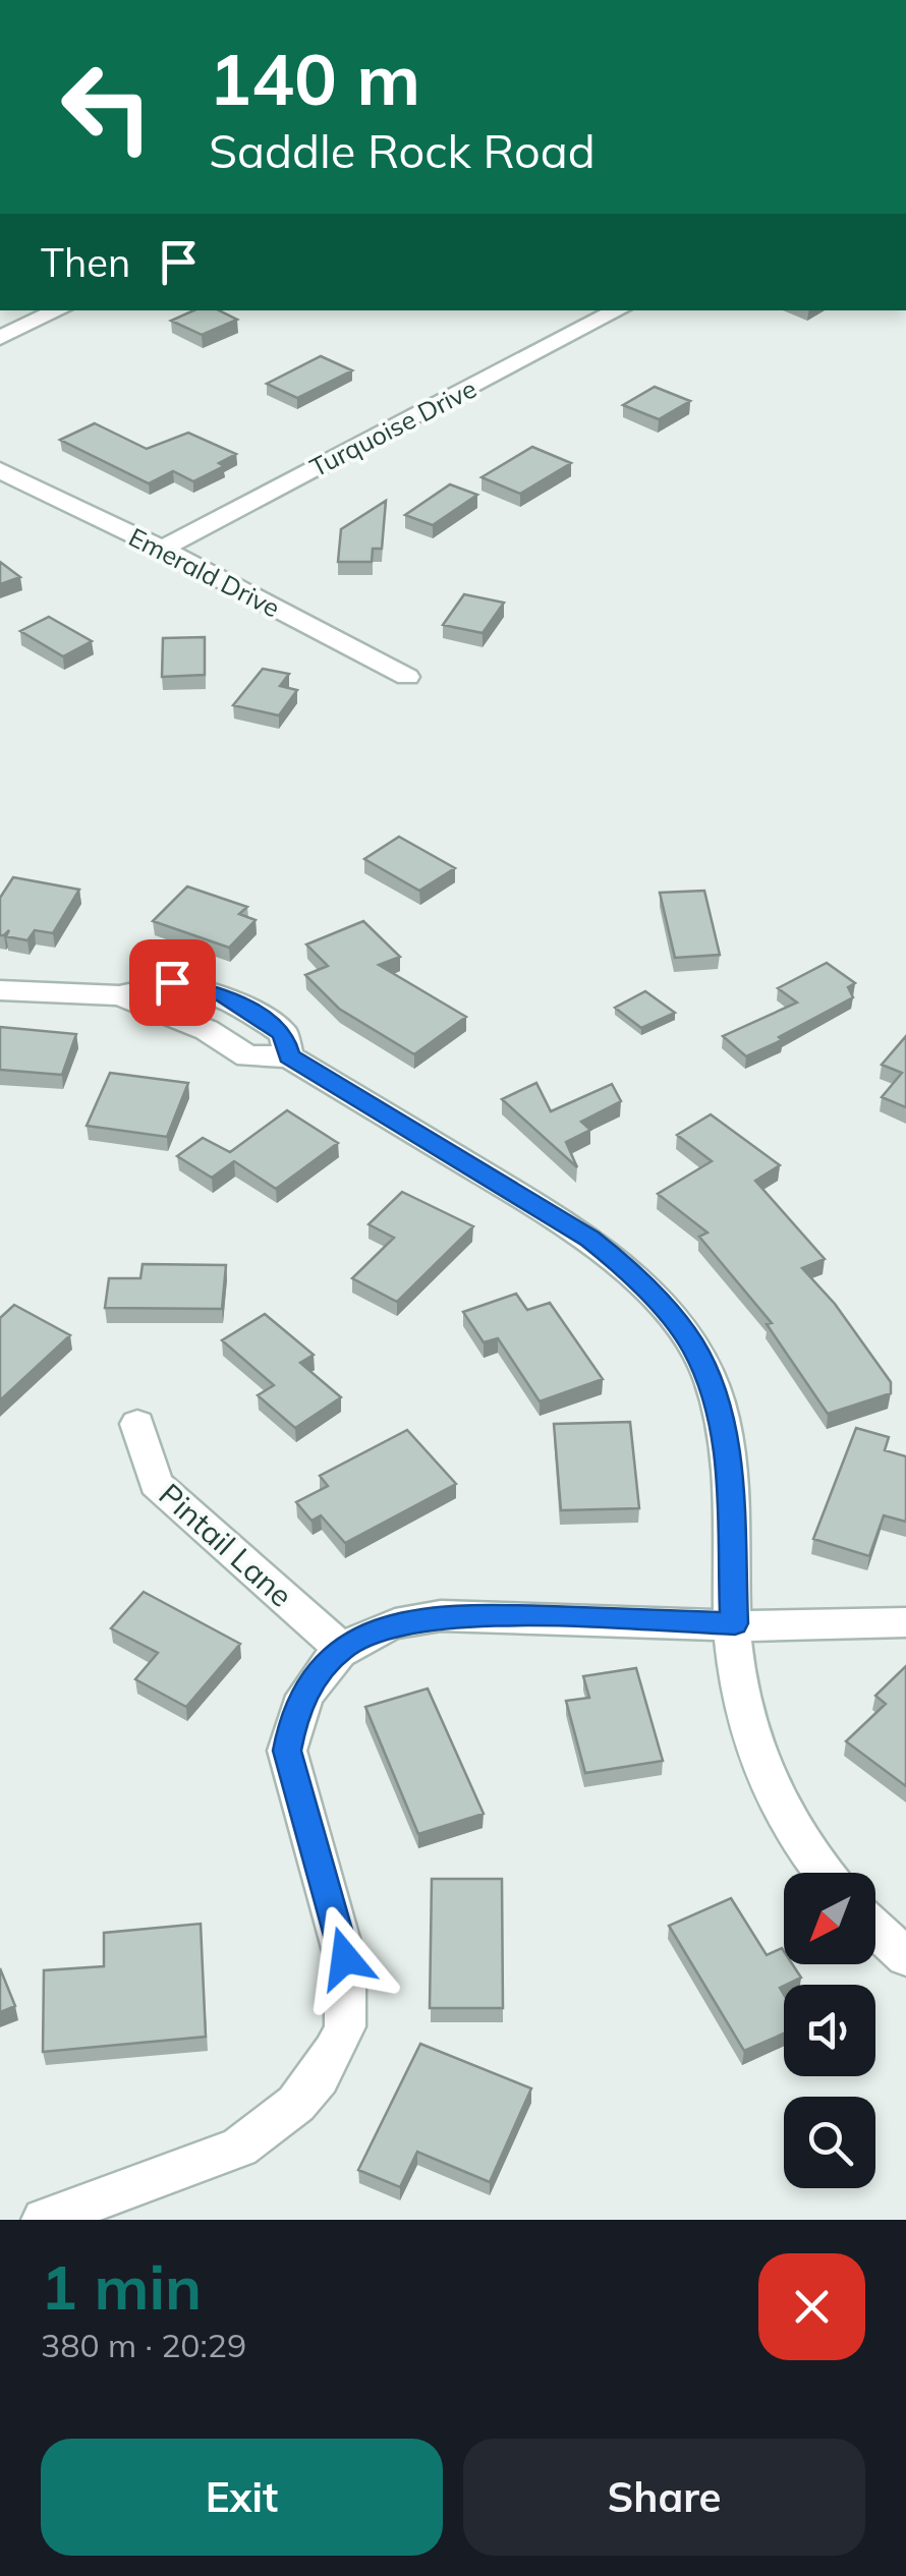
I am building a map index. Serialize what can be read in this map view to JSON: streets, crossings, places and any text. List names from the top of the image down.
{
  "streets": {
    "street": ["Turquoise Drive", "Emerald Drive", "Pintail Lane"]
  },
  "crossings": [
    ["Turquoise Drive", "Emerald Drive"]
  ],
  "north": "bottom left",
  "page": {
    "turn": ["140 m", "Saddle Rock Road"],
    "then": "Then",
    "heading": ["1 min", "380 m · 20:29"],
    "buttons": ["Exit", "Share"]
  }
}
